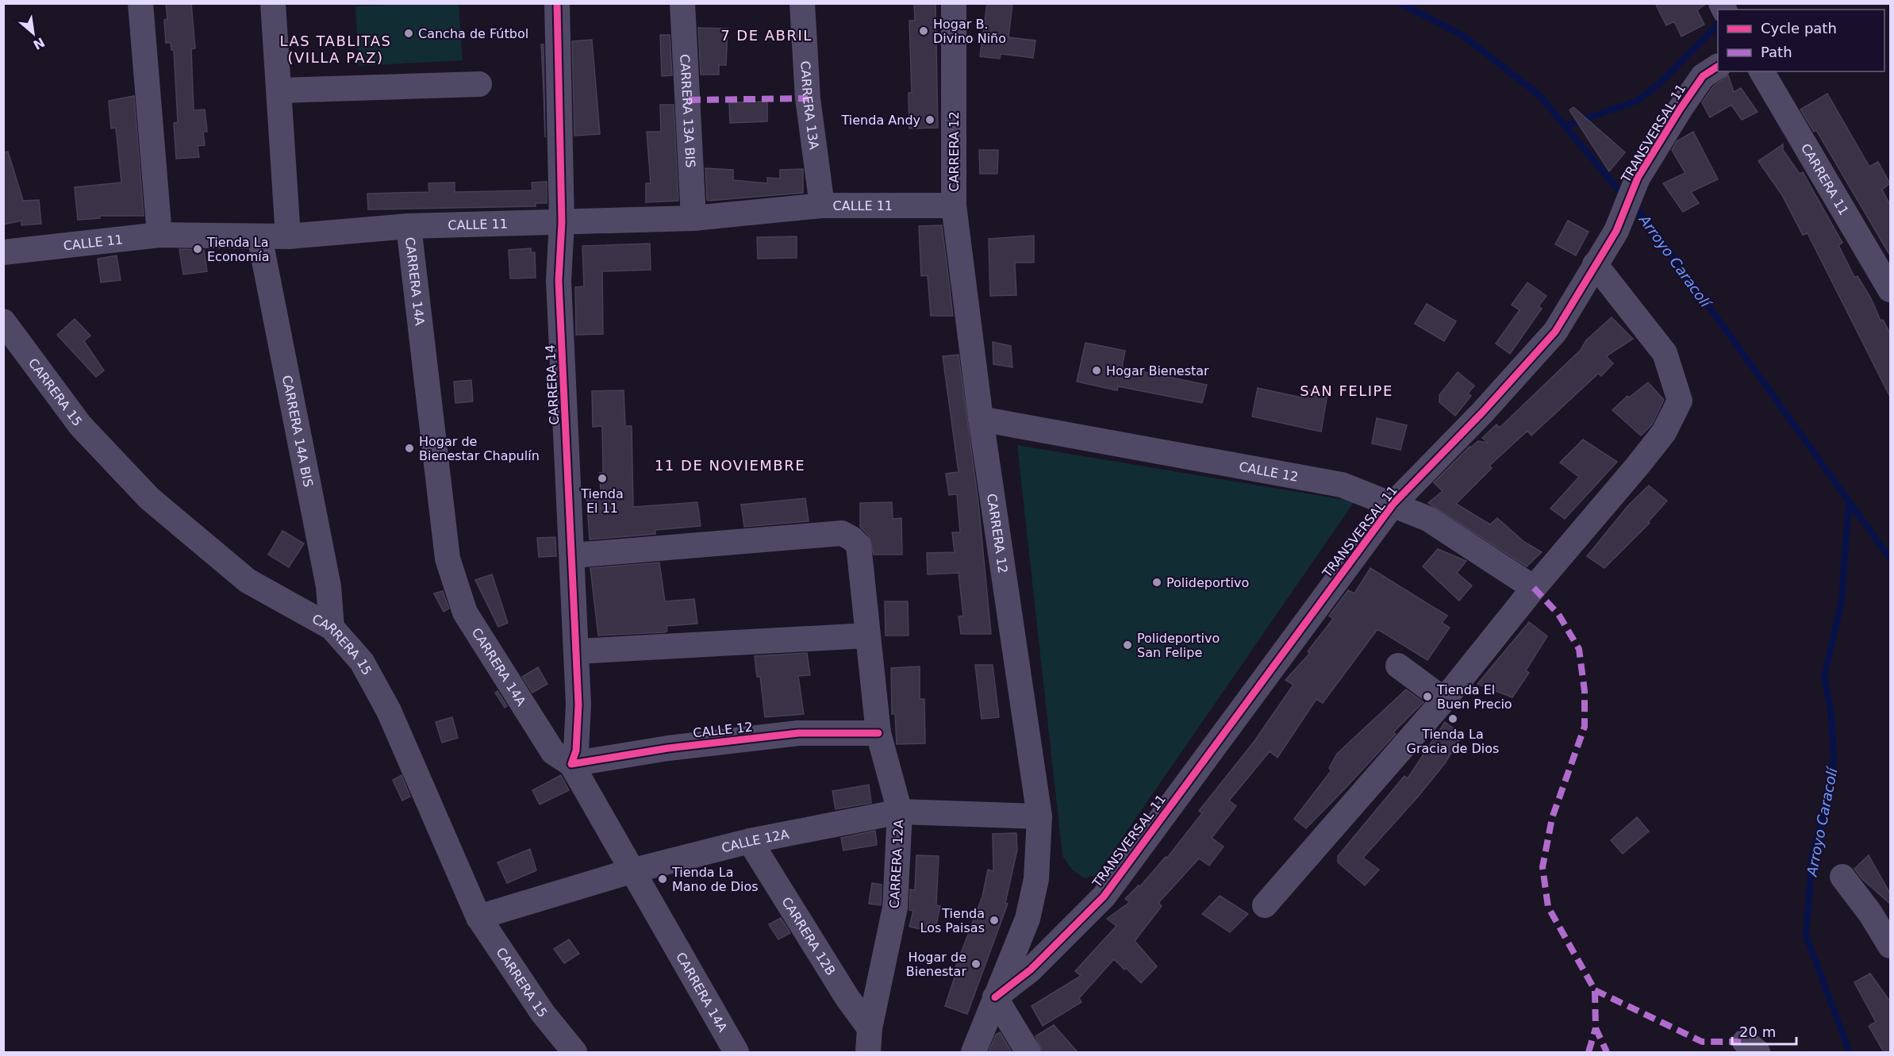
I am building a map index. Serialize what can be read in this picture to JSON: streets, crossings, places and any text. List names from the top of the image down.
{
  "streets": {
    "street": [
      "CARRERA 13A",
      "CARRERA 13A BIS",
      "TRANSVERSAL 11",
      "CARRERA 12",
      "CARRERA 11",
      "CALLE 11",
      "CARRERA 14A",
      "CARRERA 14",
      "CARRERA 15",
      "CARRERA 14A BIS",
      "CALLE 12",
      "CALLE 12A",
      "CARRERA 12A",
      "CARRERA 12B"
    ]
  },
  "crossings": [
    ["CARRERA 13A", "CALLE 11"],
    ["CARRERA 13A BIS", "CALLE 11"],
    ["TRANSVERSAL 11", "CARRERA 12"],
    ["TRANSVERSAL 11", "CALLE 12"],
    ["CARRERA 12", "CALLE 11"],
    ["CARRERA 12", "CALLE 12"],
    ["CARRERA 12", "CALLE 12A"],
    ["CALLE 11", "CARRERA 14A"],
    ["CALLE 11", "CARRERA 14"],
    ["CALLE 11", "CARRERA 14A BIS"],
    ["CARRERA 14A", "CARRERA 14"],
    ["CARRERA 14A", "CALLE 12"],
    ["CARRERA 14A", "CALLE 12A"],
    ["CARRERA 14", "CALLE 12"],
    ["CARRERA 14", "CARRERA 12A"],
    ["CARRERA 15", "CARRERA 14A BIS"],
    ["CARRERA 15", "CALLE 12A"],
    ["CALLE 12", "CARRERA 12A"],
    ["CALLE 12A", "CARRERA 12A"],
    ["CALLE 12A", "CARRERA 12B"],
    ["CARRERA 12A", "CARRERA 12B"]
  ],
  "districts": [
    "7 DE ABRIL",
    "LAS TABLITAS (VILLA PAZ)",
    "SAN FELIPE",
    "11 DE NOVIEMBRE"
  ],
  "water": ["Arroyo Caracolí"],
  "places": [
    "Hogar B. Divino Niño",
    "Cancha de Fútbol",
    "Tienda Andy",
    "Tienda La Economía",
    "Hogar Bienestar",
    "Hogar de Bienestar Chapulín",
    "Tienda El 11",
    "Polideportivo",
    "Polideportivo San Felipe",
    "Tienda El Buen Precio",
    "Tienda La Gracia de Dios",
    "Tienda La Mano de Dios",
    "Tienda Los Paisas",
    "Hogar de Bienestar"
  ],
  "legend": ["Cycle path", "Path"],
  "scale_bar": "20 m",
  "north": "bottom right"
}
